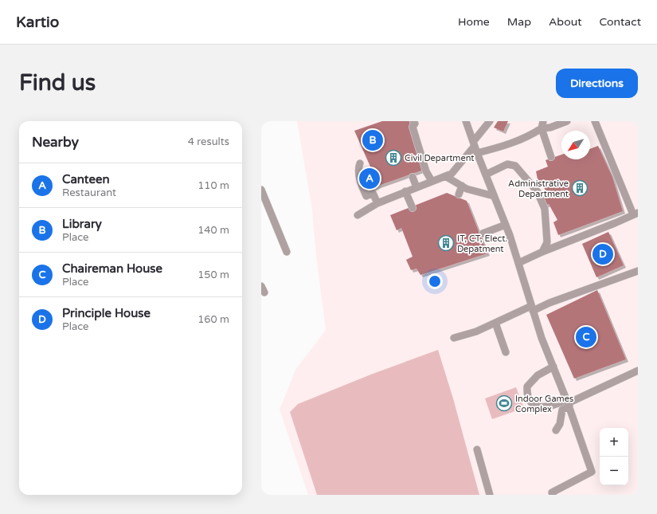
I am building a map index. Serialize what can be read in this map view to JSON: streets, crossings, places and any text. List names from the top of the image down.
{
  "places": {
    "building": ["Civil Department", "Administrative Department", "IT, CT, Elect. Depatment"],
    "sports": ["Indoor Games Complex"]
  },
  "north": "bottom left",
  "page": {
    "header": "Kartio",
    "nav": [
      "Home",
      "Map",
      "About",
      "Contact"
    ],
    "buttons": "Directions",
    "title": "Find us",
    "heading": ["Nearby", "4 results"],
    "pins": [
      "B",
      "A",
      "D",
      "C"
    ],
    "list": [
      {
        "mark": "A",
        "name": "Canteen",
        "note": "Restaurant",
        "value": "110 m"
      },
      {
        "mark": "B",
        "name": "Library",
        "note": "Place",
        "value": "140 m"
      },
      {
        "mark": "C",
        "name": "Chaireman House",
        "note": "Place",
        "value": "150 m"
      },
      {
        "mark": "D",
        "name": "Principle House",
        "note": "Place",
        "value": "160 m"
      }
    ],
    "map_buttons": ["+", "−"]
  }
}
